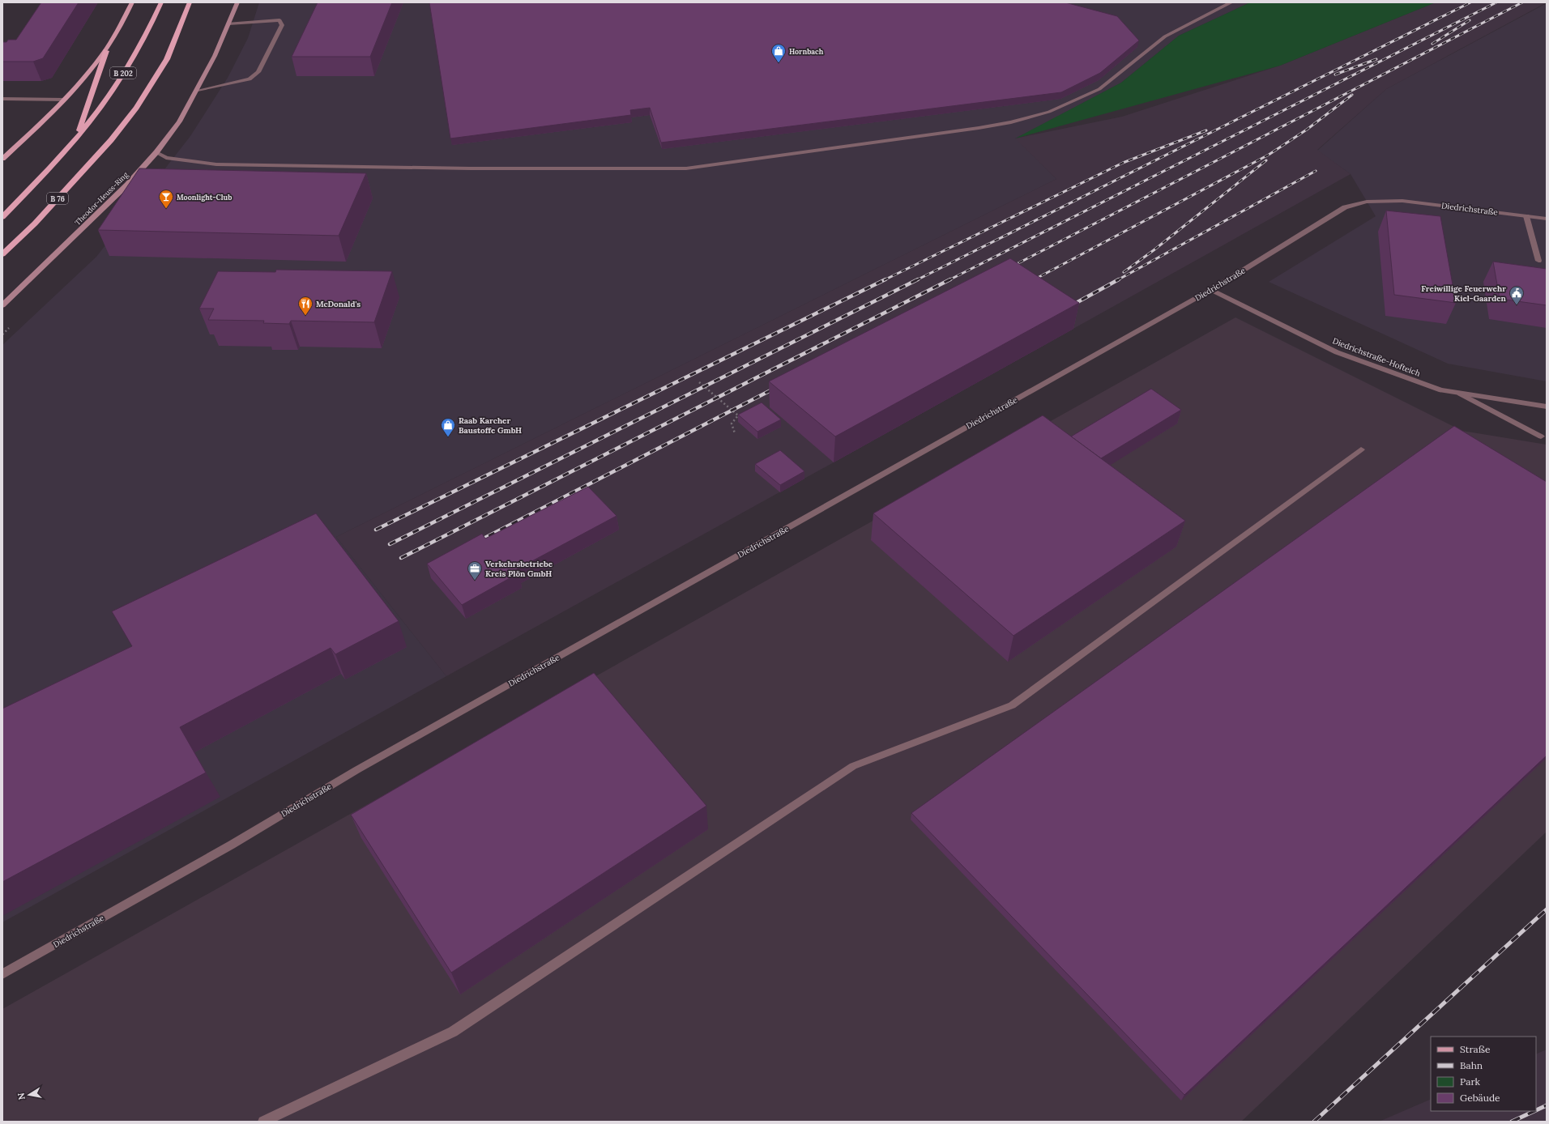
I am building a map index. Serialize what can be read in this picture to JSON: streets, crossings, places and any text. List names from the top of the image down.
{
  "streets": {
    "highway": ["B 202", "B 76"],
    "main road": ["Theodor-Heuss-Ring"],
    "street": ["Diedrichstraße", "Diedrichstraße-Hofteich"]
  },
  "crossings": [
    ["Diedrichstraße", "Diedrichstraße-Hofteich"]
  ],
  "places": {
    "shop": ["Hornbach", "Raab Karcher Baustoffe GmbH"],
    "bar": ["Moonlight-Club"],
    "public building": ["Freiwillige Feuerwehr Kiel-Gaarden"],
    "restaurant": ["McDonald's"],
    "office": ["Verkehrsbetriebe Kreis Plön GmbH"]
  },
  "legend": [
    "Straße",
    "Bahn",
    "Park",
    "Gebäude"
  ],
  "north": "left"
}
